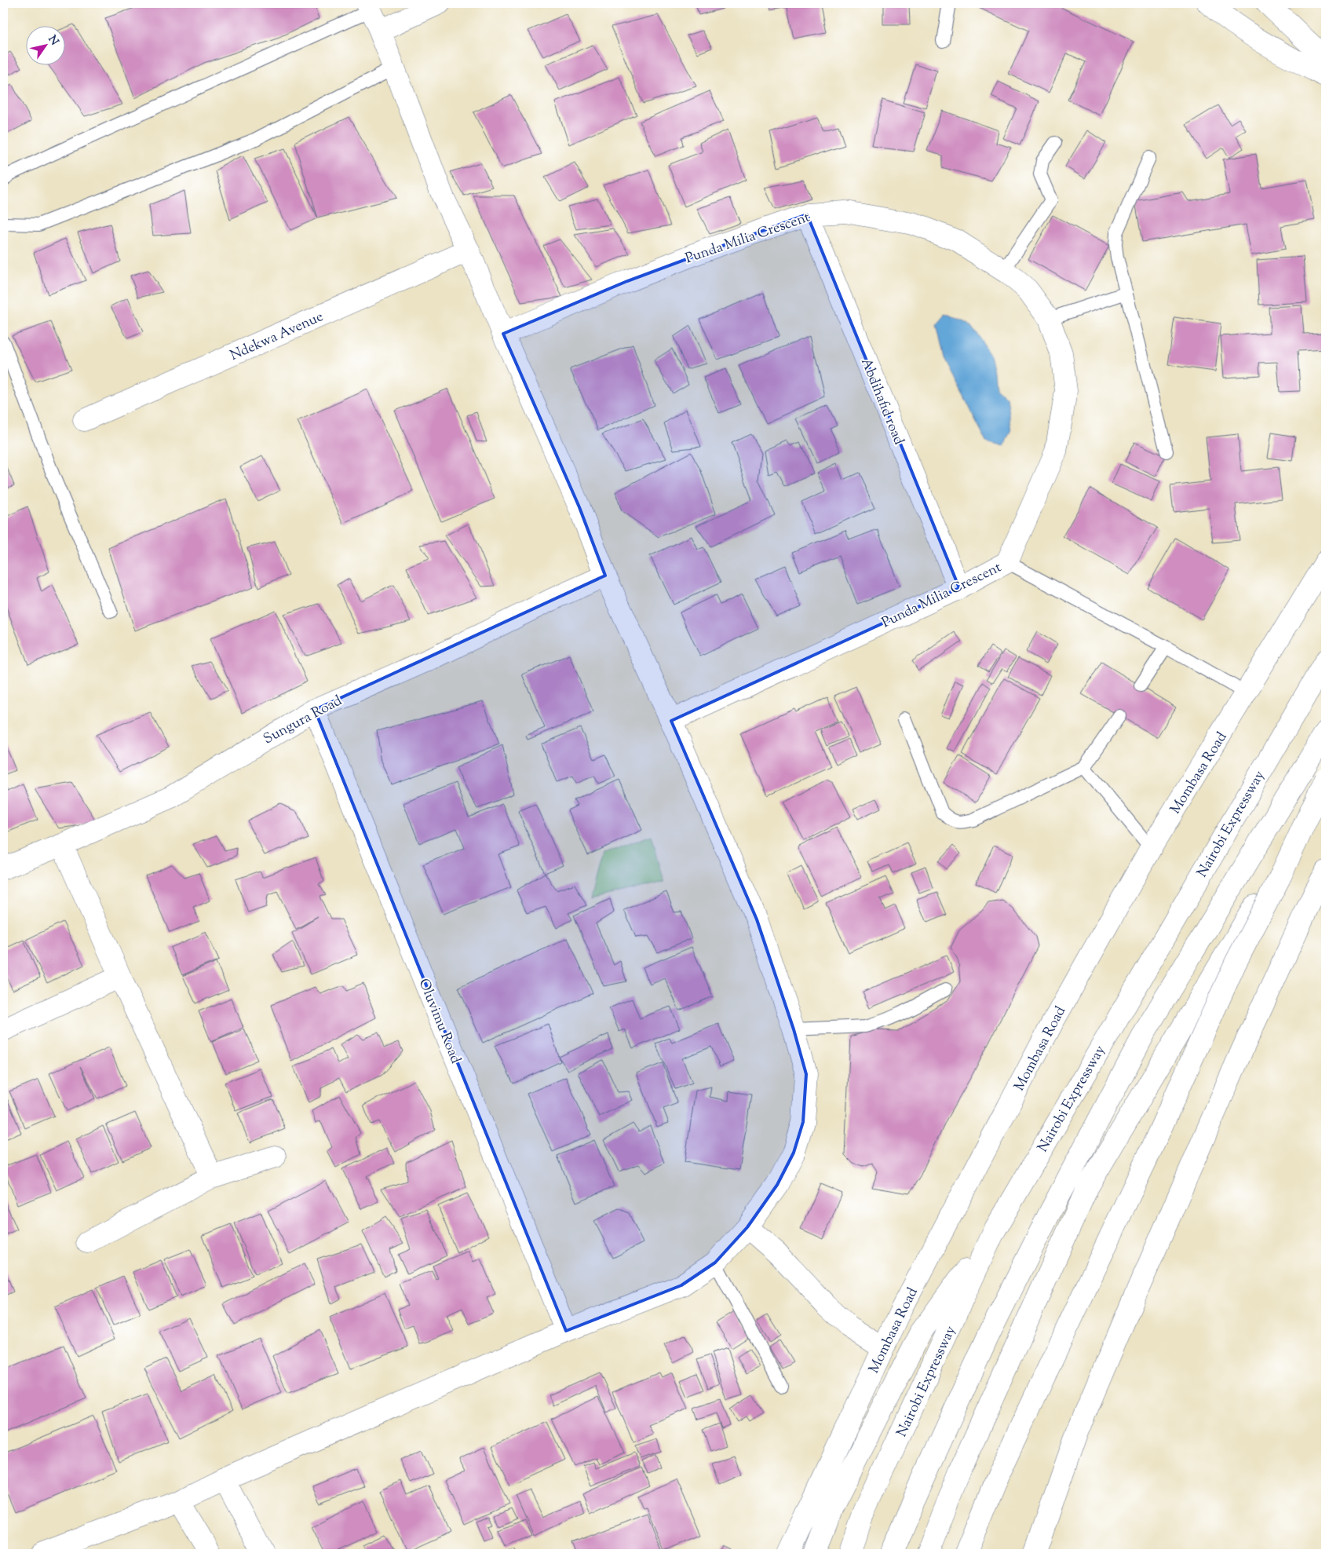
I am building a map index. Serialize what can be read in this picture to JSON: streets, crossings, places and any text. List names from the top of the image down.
{
  "streets": {
    "main road": [
      "Punda Milia Crescent",
      "Ndekwa Avenue",
      "Abdihafid road",
      "Sungura Road",
      "Mombasa Road",
      "Nairobi Expressway",
      "Oluvimu Road"
    ]
  },
  "crossings": [
    ["Punda Milia Crescent", "Abdihafid road"],
    ["Sungura Road", "Oluvimu Road"]
  ],
  "north": "top right"
}
